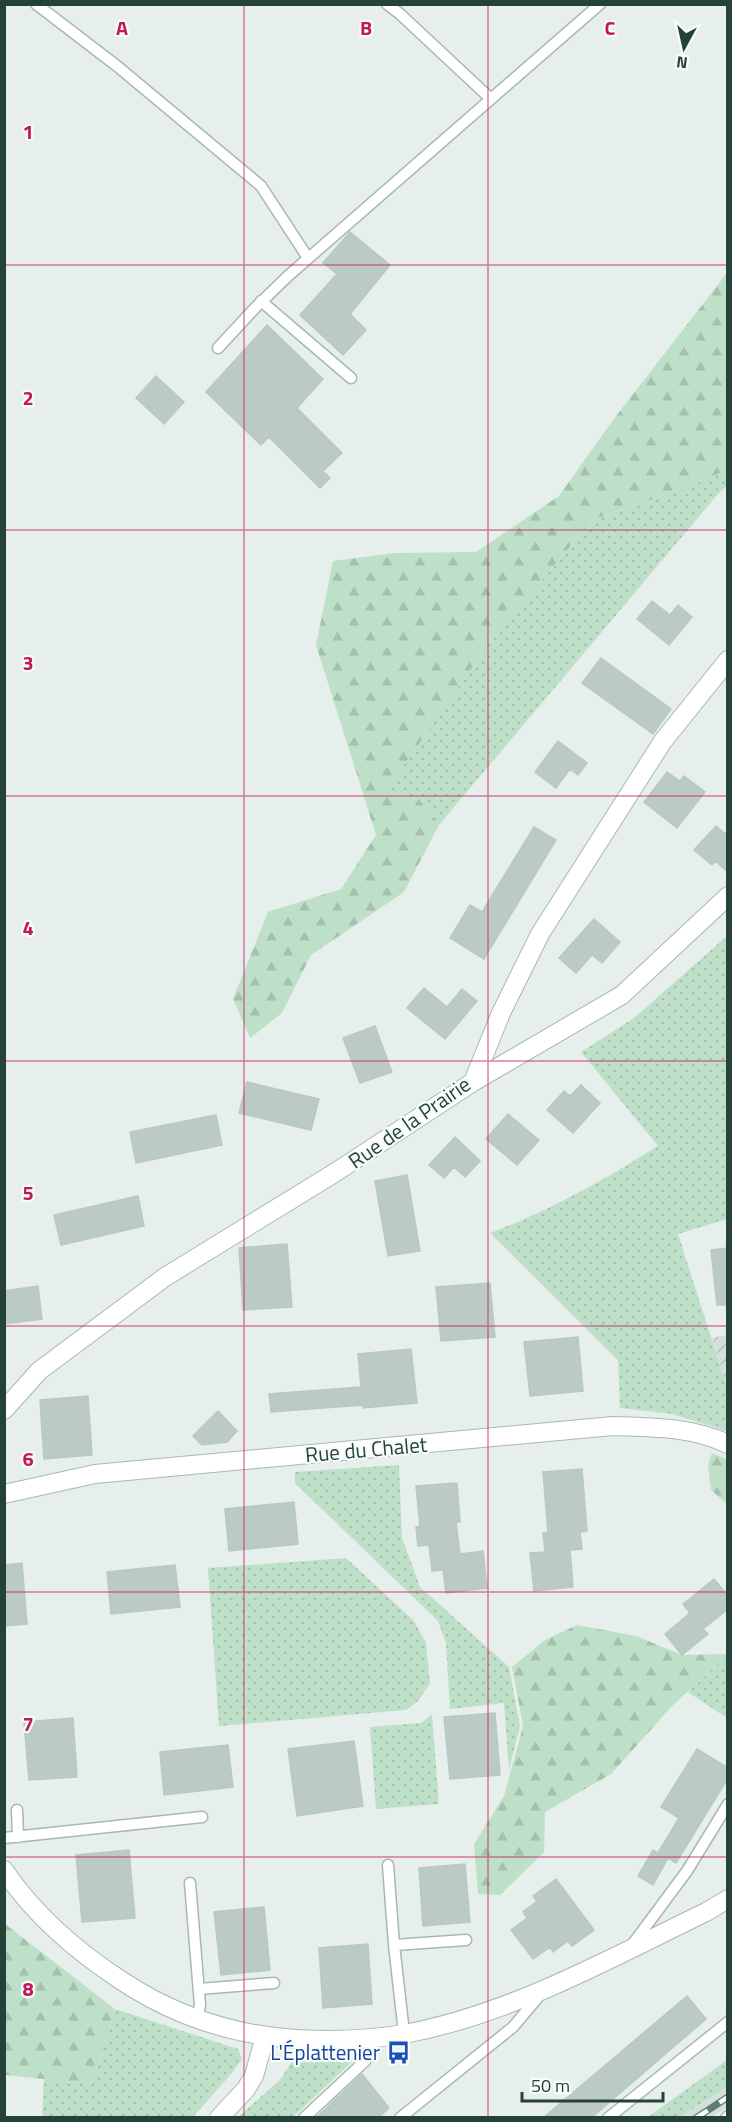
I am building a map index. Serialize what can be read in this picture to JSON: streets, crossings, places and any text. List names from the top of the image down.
{
  "streets": {
    "street": ["Rue de la Prairie", "Rue du Chalet"]
  },
  "places": {
    "bus stop": ["L'Éplattenier"]
  },
  "scale_bar": "50 m",
  "north": "bottom",
  "grid": {
    "columns": ["A", "B", "C"],
    "rows": [
      "1",
      "2",
      "3",
      "4",
      "5",
      "6",
      "7",
      "8"
    ]
  }
}
